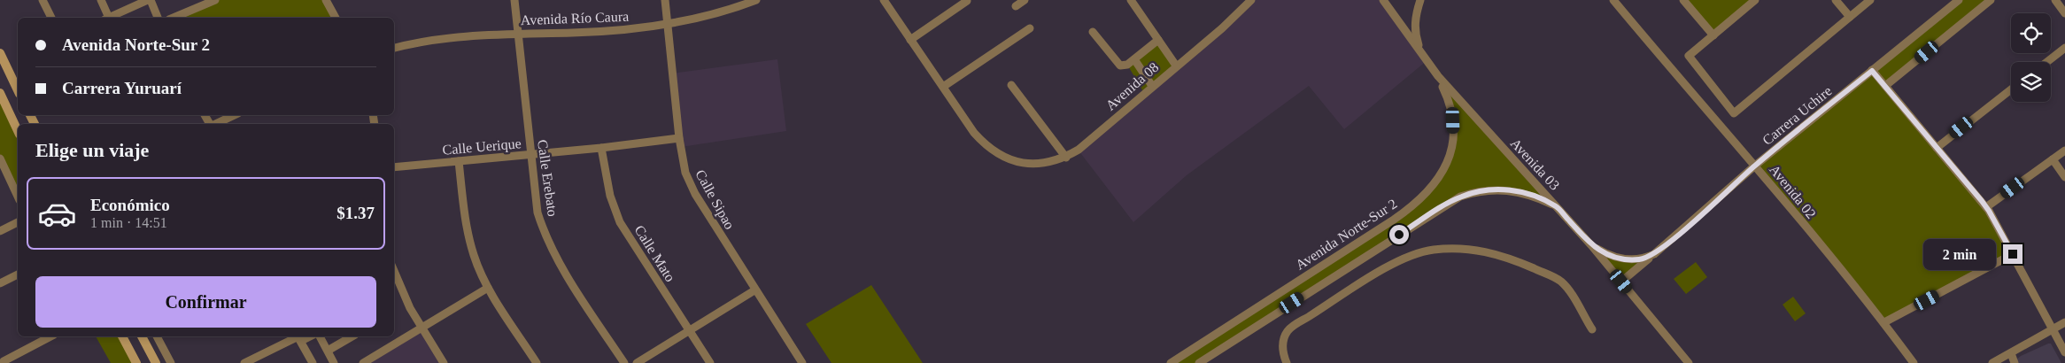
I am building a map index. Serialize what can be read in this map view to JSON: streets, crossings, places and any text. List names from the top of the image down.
{
  "streets": {
    "street": [
      "Avenida Río Caura",
      "Avenida 08",
      "Carrera Uchire",
      "Calle Uerique",
      "Avenida 03",
      "Calle Erebato",
      "Avenida 02",
      "Calle Sipao",
      "Avenida Norte-Sur 2",
      "Calle Mato"
    ]
  },
  "crossings": [
    ["Avenida Río Caura", "Calle Erebato"],
    ["Avenida Río Caura", "Calle Sipao"],
    ["Carrera Uchire", "Avenida 03"],
    ["Carrera Uchire", "Avenida 02"],
    ["Calle Uerique", "Calle Erebato"],
    ["Calle Uerique", "Calle Sipao"],
    ["Calle Uerique", "Calle Mato"],
    ["Avenida 03", "Avenida Norte-Sur 2"]
  ],
  "page": {
    "banner": ["Avenida Norte-Sur 2", "Carrera Yuruarí"],
    "heading": "Elige un viaje",
    "list": [
      {
        "name": "Económico",
        "note": "1 min · 14:51",
        "value": "$1.37"
      }
    ],
    "bubble": "2 min",
    "buttons": "Confirmar"
  }
}
